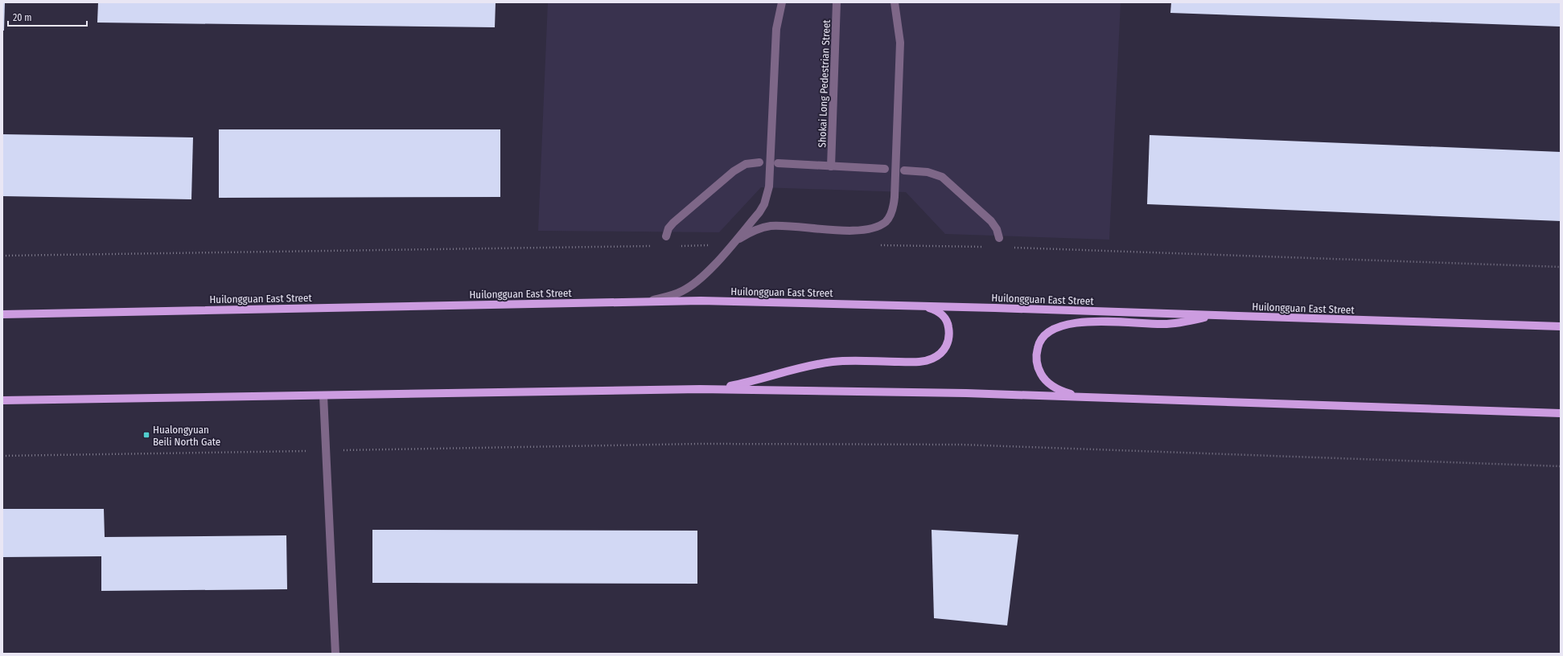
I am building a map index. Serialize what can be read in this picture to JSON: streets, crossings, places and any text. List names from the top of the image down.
{
  "streets": {
    "main road": ["Huilongguan East Street"],
    "street": ["Shokai Long Pedestrian Street"]
  },
  "places": {
    "transit": ["Hualongyuan Beili North Gate"]
  },
  "scale_bar": "20 m"
}
